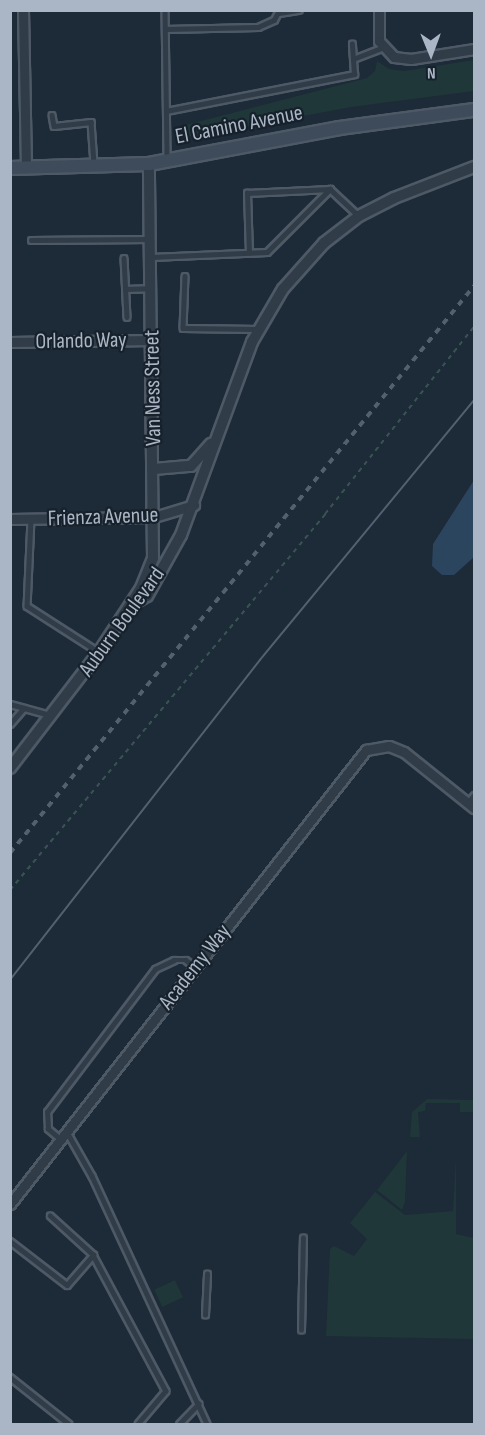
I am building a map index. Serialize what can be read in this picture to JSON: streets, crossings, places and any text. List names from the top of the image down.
{
  "streets": {
    "main road": ["El Camino Avenue"],
    "street": [
      "Orlando Way",
      "Van Ness Street",
      "Frienza Avenue",
      "Auburn Boulevard",
      "Academy Way"
    ]
  },
  "crossings": [
    ["El Camino Avenue", "Van Ness Street"],
    ["Orlando Way", "Van Ness Street"],
    ["Van Ness Street", "Frienza Avenue"],
    ["Van Ness Street", "Auburn Boulevard"],
    ["Frienza Avenue", "Auburn Boulevard"]
  ],
  "north": "bottom"
}
